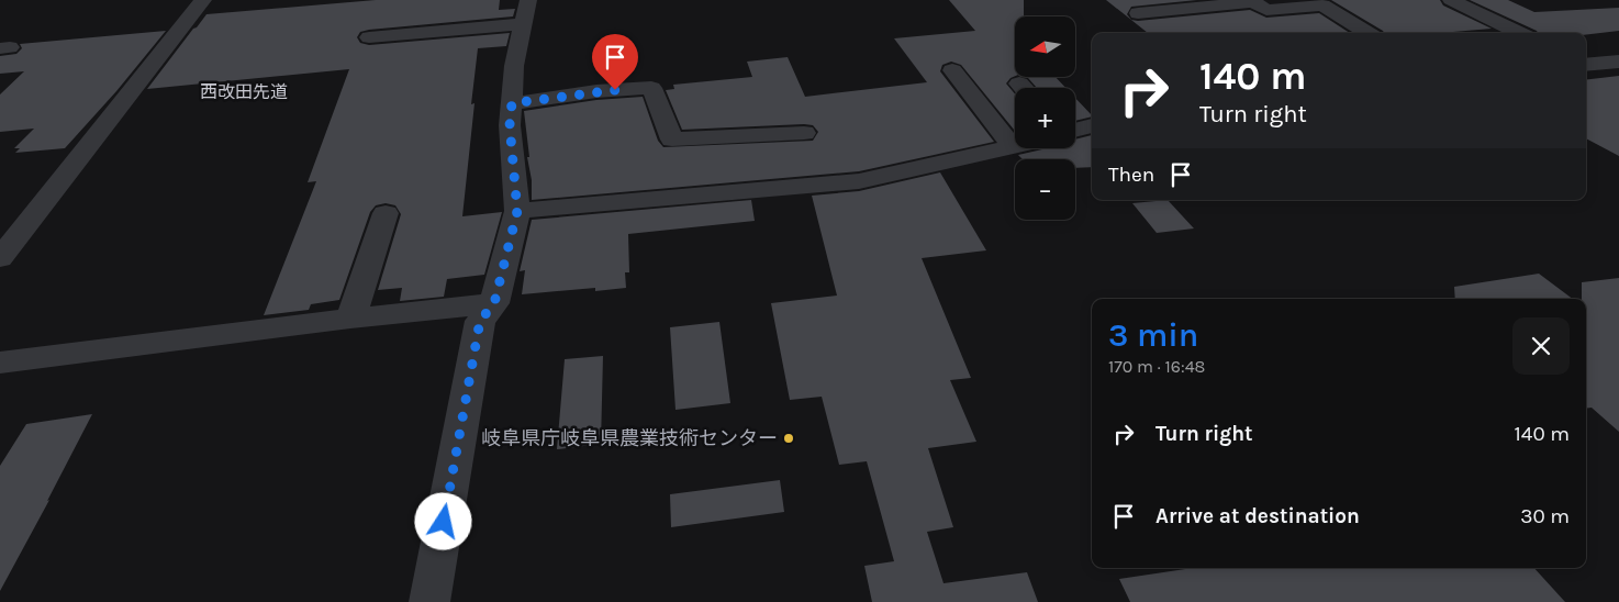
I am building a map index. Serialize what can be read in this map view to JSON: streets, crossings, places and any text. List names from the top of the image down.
{
  "districts": ["西改田先道"],
  "places": ["岐阜県庁岐阜県農業技術センター"],
  "north": "left",
  "page": {
    "map_buttons": ["+", "−"],
    "turn": ["140 m", "Turn right"],
    "then": "Then",
    "heading": ["3 min", "170 m · 16:48"],
    "list": [
      {
        "name": "Turn right",
        "value": "140 m"
      },
      {
        "name": "Arrive at destination",
        "value": "30 m"
      }
    ]
  }
}
